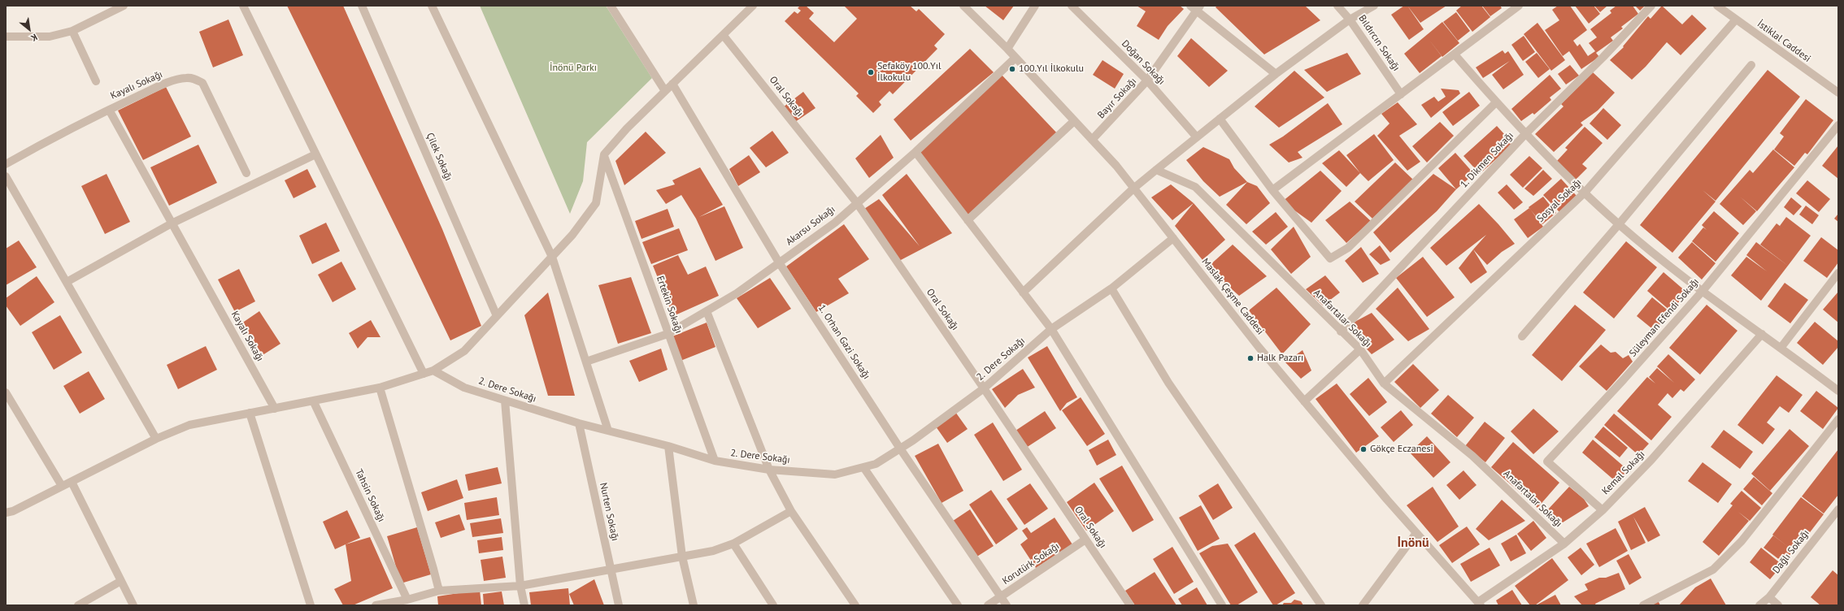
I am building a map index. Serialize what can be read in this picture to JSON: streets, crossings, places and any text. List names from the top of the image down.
{
  "streets": {
    "street": [
      "İstiklal Caddesi",
      "Bıldırcın Sokağı",
      "Doğan Sokağı",
      "Kayalı Sokağı",
      "Oral Sokağı",
      "Bayır Sokağı",
      "Çilek Sokağı",
      "1. Dikmen Sokağı",
      "Sosyal Sokağı",
      "Akarsu Sokağı",
      "Maslak Çeşme Caddesi",
      "Ertekin Sokağı",
      "Süleyman Efendi Sokağı",
      "Anafartalar Sokağı",
      "1. Orhan Gazi Sokağı",
      "2. Dere Sokağı",
      "Kemal Sokağı",
      "Tahsin Sokağı",
      "Nurten Sokağı",
      "Dağlı Sokağı",
      "Korutürk Sokağı"
    ]
  },
  "crossings": [
    ["İstiklal Caddesi", "Sosyal Sokağı"],
    ["Doğan Sokağı", "Bayır Sokağı"],
    ["Oral Sokağı", "Akarsu Sokağı"],
    ["Oral Sokağı", "2. Dere Sokağı"],
    ["Oral Sokağı", "Korutürk Sokağı"],
    ["Bayır Sokağı", "Maslak Çeşme Caddesi"],
    ["1. Dikmen Sokağı", "Anafartalar Sokağı"],
    ["Sosyal Sokağı", "Anafartalar Sokağı"],
    ["Akarsu Sokağı", "Maslak Çeşme Caddesi"],
    ["Akarsu Sokağı", "Ertekin Sokağı"],
    ["Akarsu Sokağı", "1. Orhan Gazi Sokağı"],
    ["Maslak Çeşme Caddesi", "2. Dere Sokağı"],
    ["Maslak Çeşme Caddesi", "Kemal Sokağı"],
    ["Ertekin Sokağı", "2. Dere Sokağı"],
    ["Süleyman Efendi Sokağı", "Kemal Sokağı"],
    ["Anafartalar Sokağı", "Kemal Sokağı"],
    ["1. Orhan Gazi Sokağı", "2. Dere Sokağı"],
    ["1. Orhan Gazi Sokağı", "Korutürk Sokağı"],
    ["2. Dere Sokağı", "Nurten Sokağı"]
  ],
  "districts": ["İnönü"],
  "parks": ["İnönü Parkı"],
  "places": [
    "100.Yıl İlkokulu",
    "Sefaköy 100.Yıl İlkokulu",
    "Halk Pazarı",
    "Gökçe Eczanesi"
  ],
  "north": "bottom right"
}
